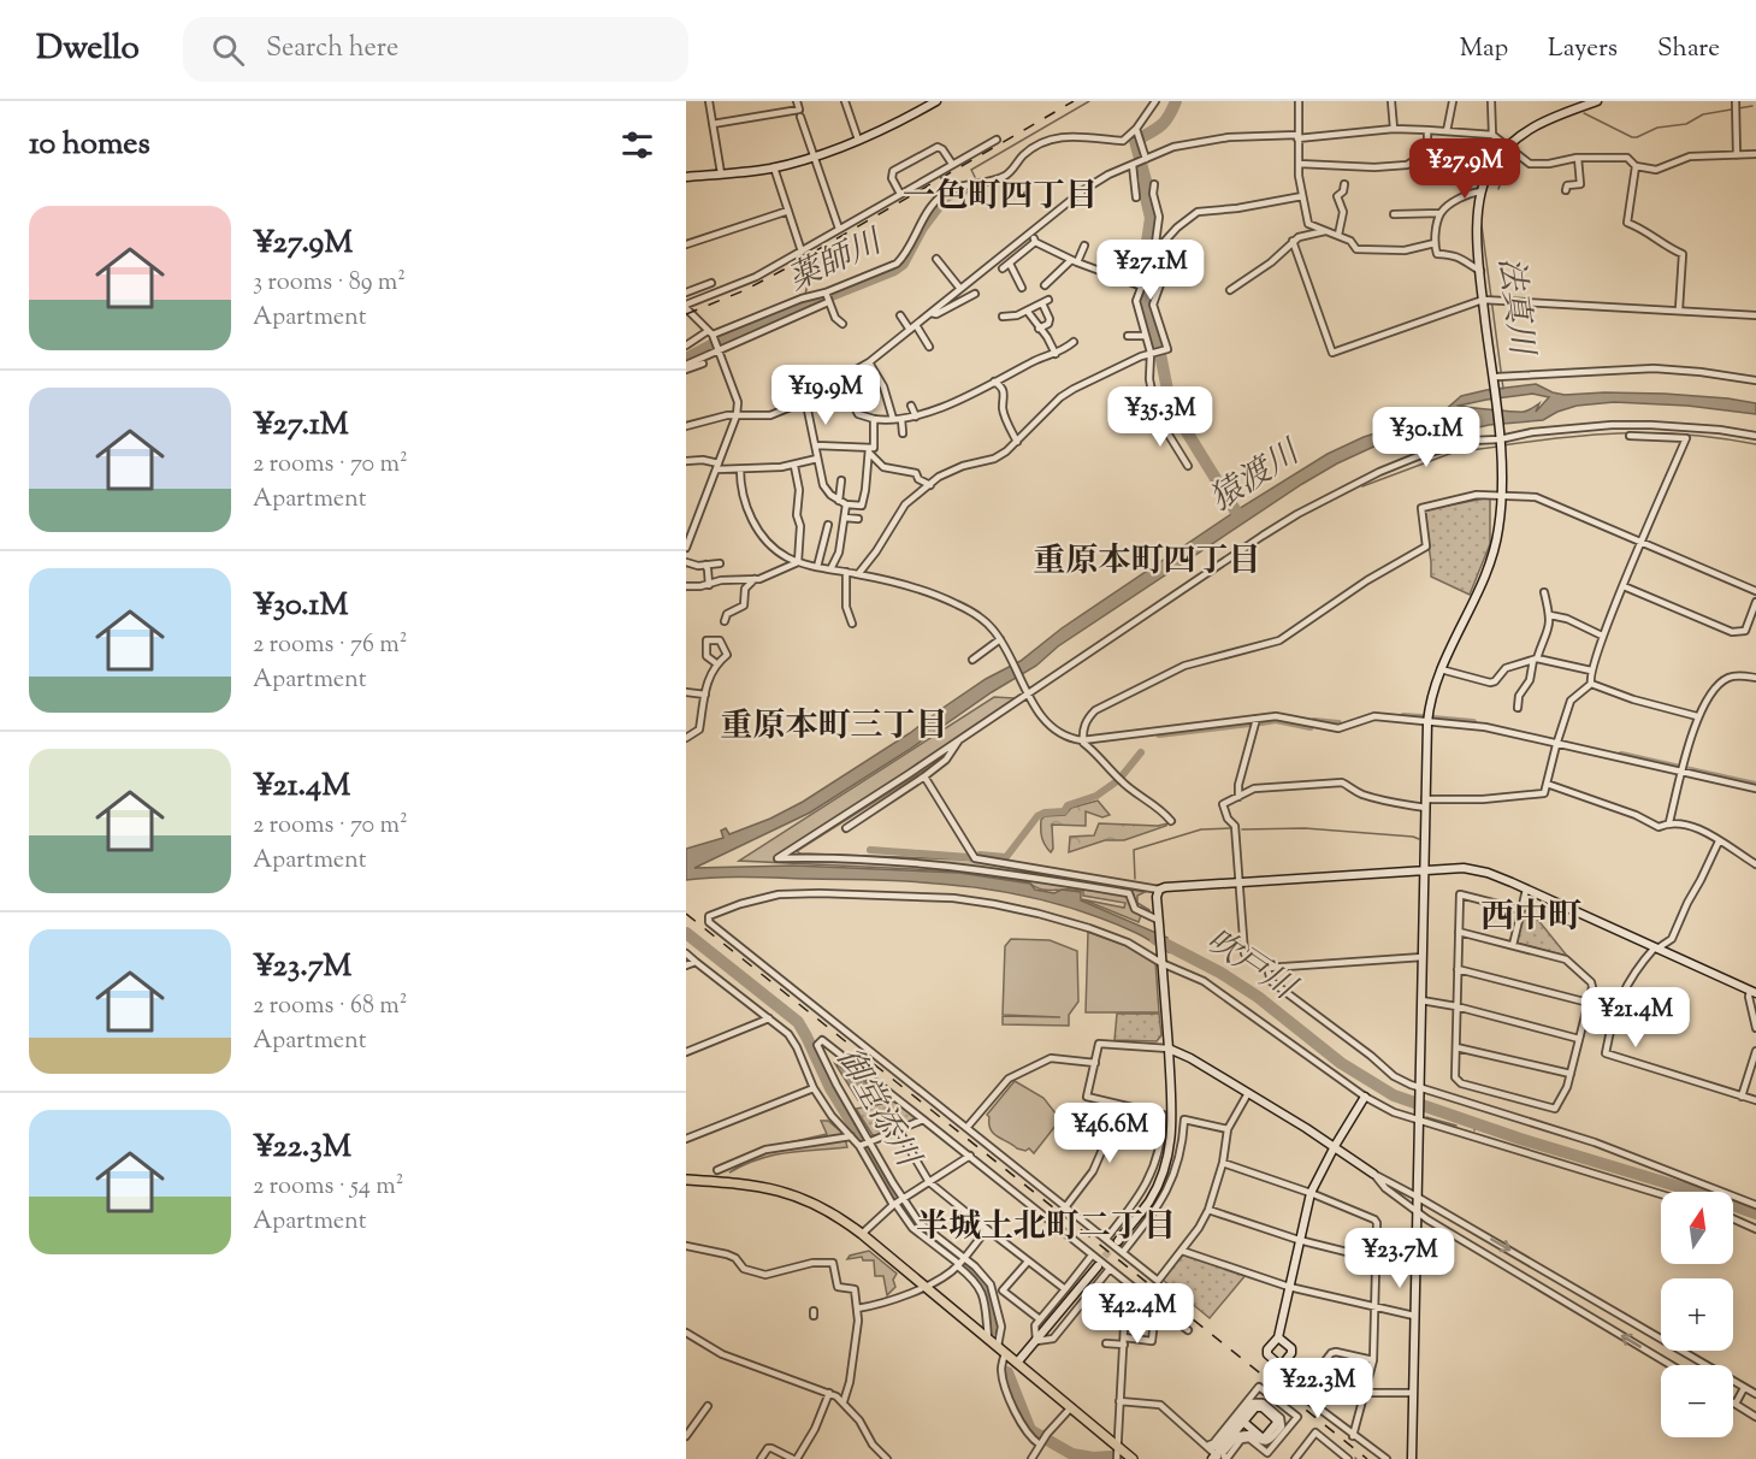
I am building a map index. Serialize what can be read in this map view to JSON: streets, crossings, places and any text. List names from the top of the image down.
{
  "districts": [
    "一色町四丁目",
    "重原本町四丁目",
    "重原本町三丁目",
    "西中町",
    "半城土北町二丁目"
  ],
  "water": [
    "薬師川",
    "法真川",
    "猿渡川",
    "吹戸川",
    "御堂添川"
  ],
  "north": "top",
  "page": {
    "header": "Dwello",
    "search": "Search here",
    "nav": ["Map", "Layers", "Share"],
    "heading": "10 homes",
    "price": [
      "¥27.9M",
      "¥27.1M",
      "¥19.9M",
      "¥35.3M",
      "¥30.1M",
      "¥21.4M",
      "¥46.6M",
      "¥23.7M",
      "¥42.4M",
      "¥22.3M"
    ],
    "list": [
      {
        "name": "¥27.9M",
        "note": "3 rooms · 89 m² · Apartment"
      },
      {
        "name": "¥27.1M",
        "note": "2 rooms · 70 m² · Apartment"
      },
      {
        "name": "¥30.1M",
        "note": "2 rooms · 76 m² · Apartment"
      },
      {
        "name": "¥21.4M",
        "note": "2 rooms · 70 m² · Apartment"
      },
      {
        "name": "¥23.7M",
        "note": "2 rooms · 68 m² · Apartment"
      },
      {
        "name": "¥22.3M",
        "note": "2 rooms · 54 m² · Apartment"
      }
    ],
    "map_buttons": ["+", "−"]
  }
}
